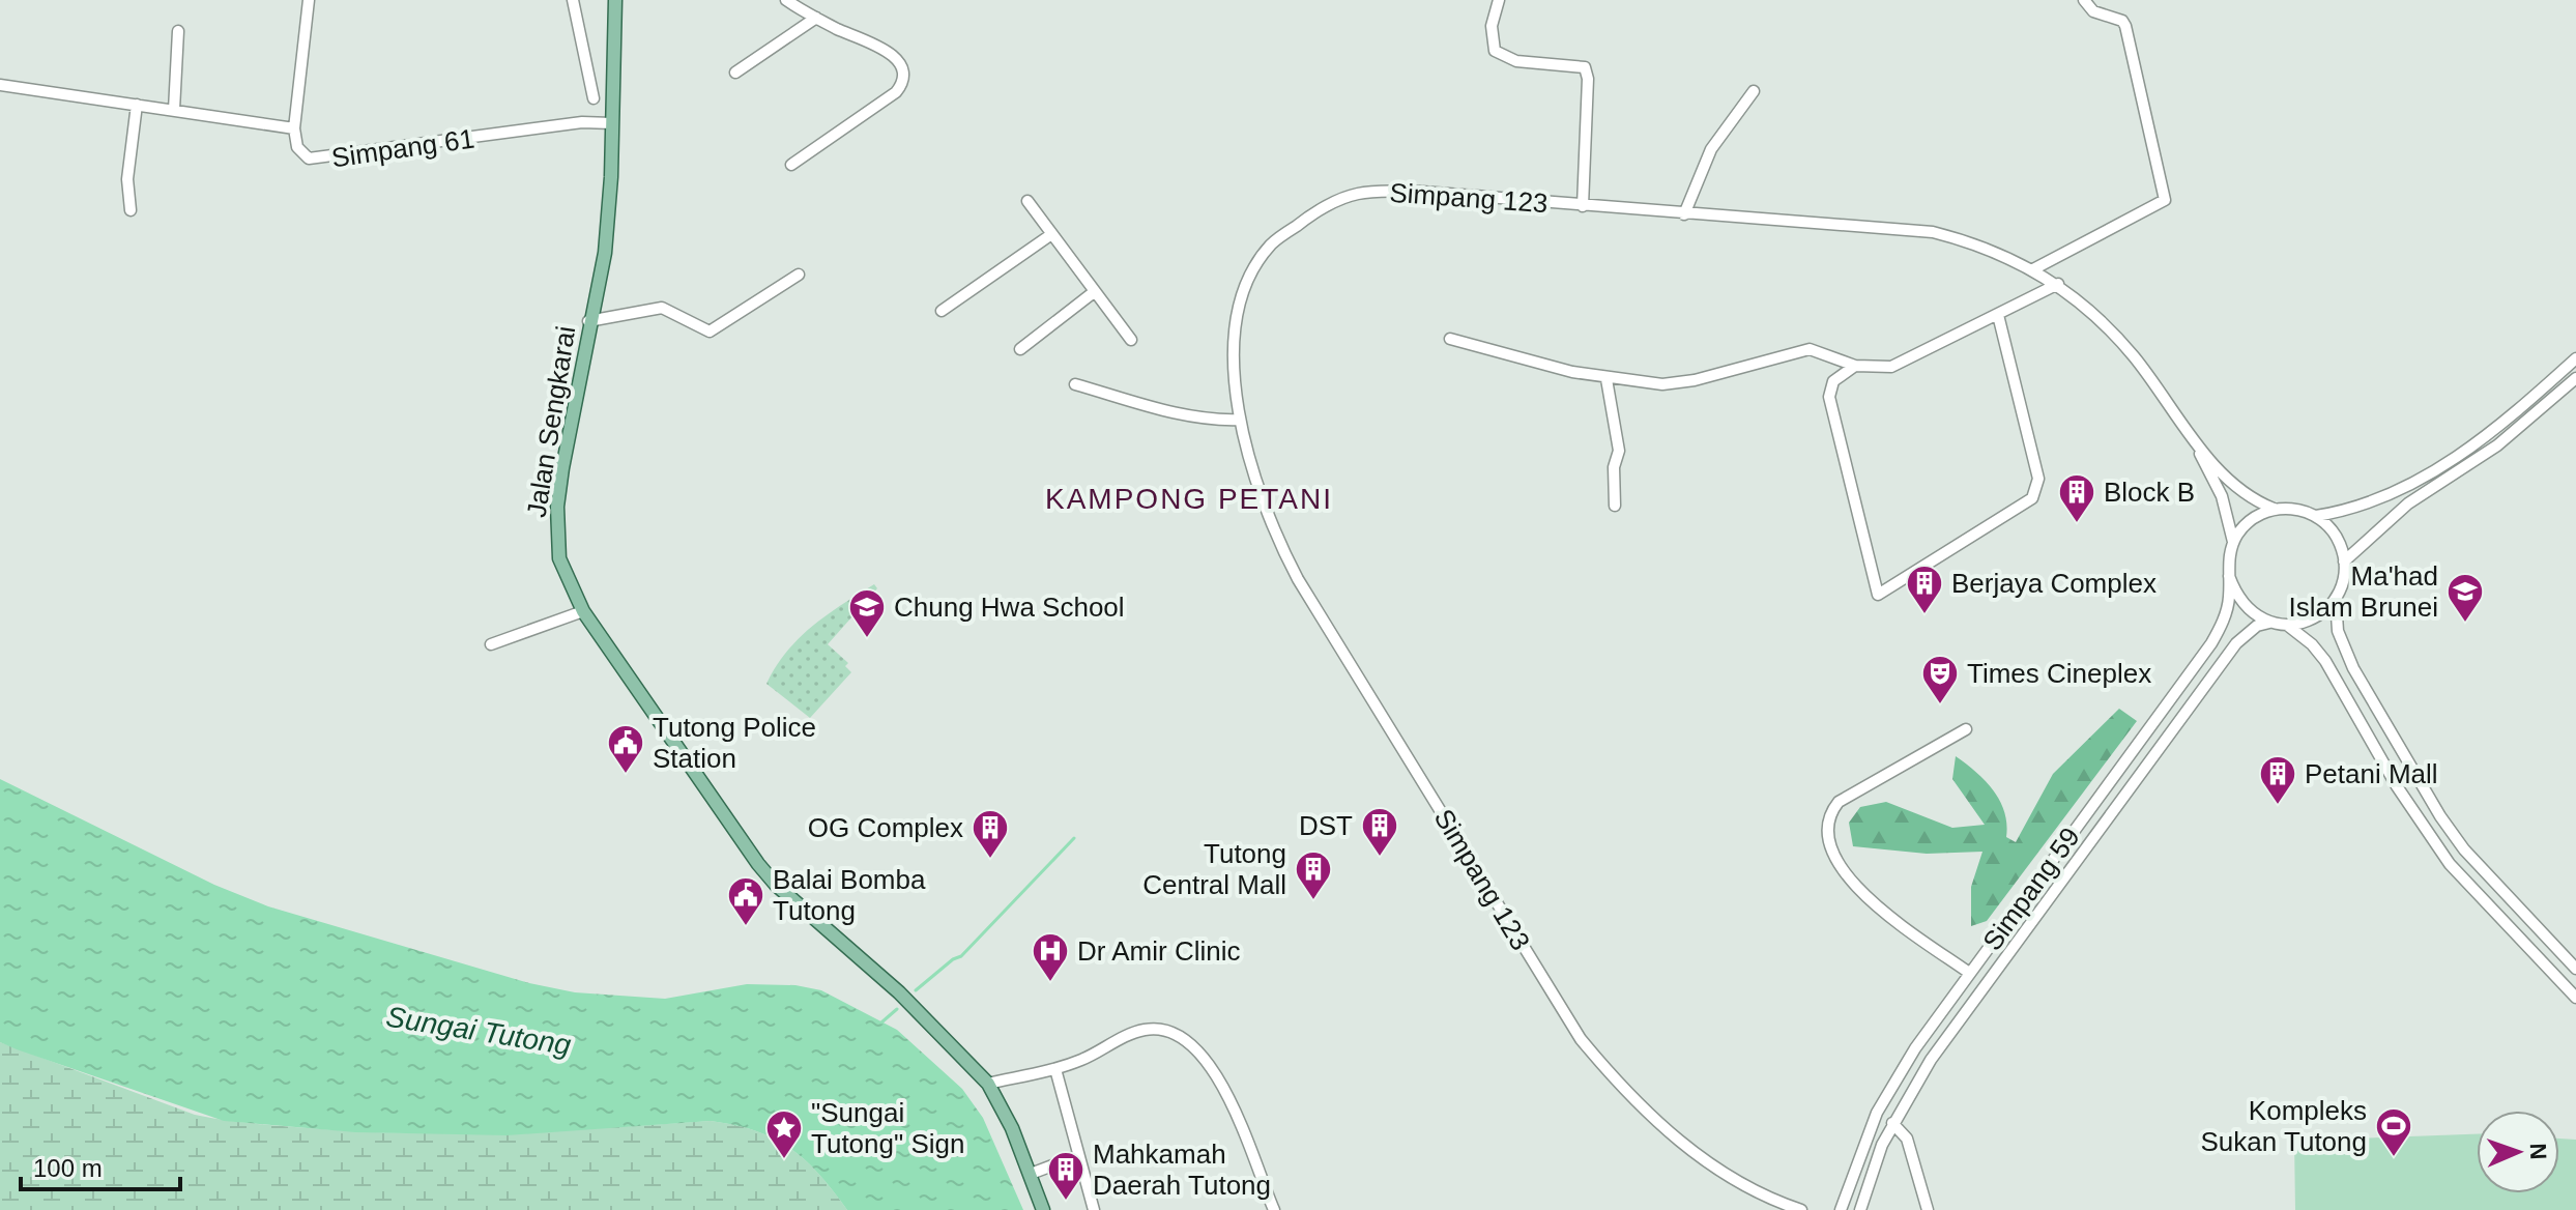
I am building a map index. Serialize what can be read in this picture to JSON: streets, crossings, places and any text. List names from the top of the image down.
{
  "streets": {
    "main road": ["Jalan Sengkarai"],
    "street": ["Simpang 61", "Simpang 123", "Simpang 59"]
  },
  "crossings": [
    ["Simpang 61", "Jalan Sengkarai"],
    ["Simpang 123", "Simpang 59"]
  ],
  "districts": ["KAMPONG PETANI"],
  "water": ["Sungai Tutong"],
  "places": {
    "building": [
      "Block B",
      "Berjaya Complex",
      "Petani Mall",
      "DST",
      "OG Complex",
      "Tutong Central Mall",
      "Mahkamah Daerah Tutong"
    ],
    "school or university": ["Ma'had Islam Brunei", "Chung Hwa School"],
    "theatre": ["Times Cineplex"],
    "public building": ["Tutong Police Station", "Balai Bomba Tutong"],
    "hospital": ["Dr Amir Clinic"],
    "sports": ["Kompleks Sukan Tutong"],
    "place": ["\"Sungai Tutong\" Sign"]
  },
  "scale_bar": "100 m",
  "north": "right"
}
